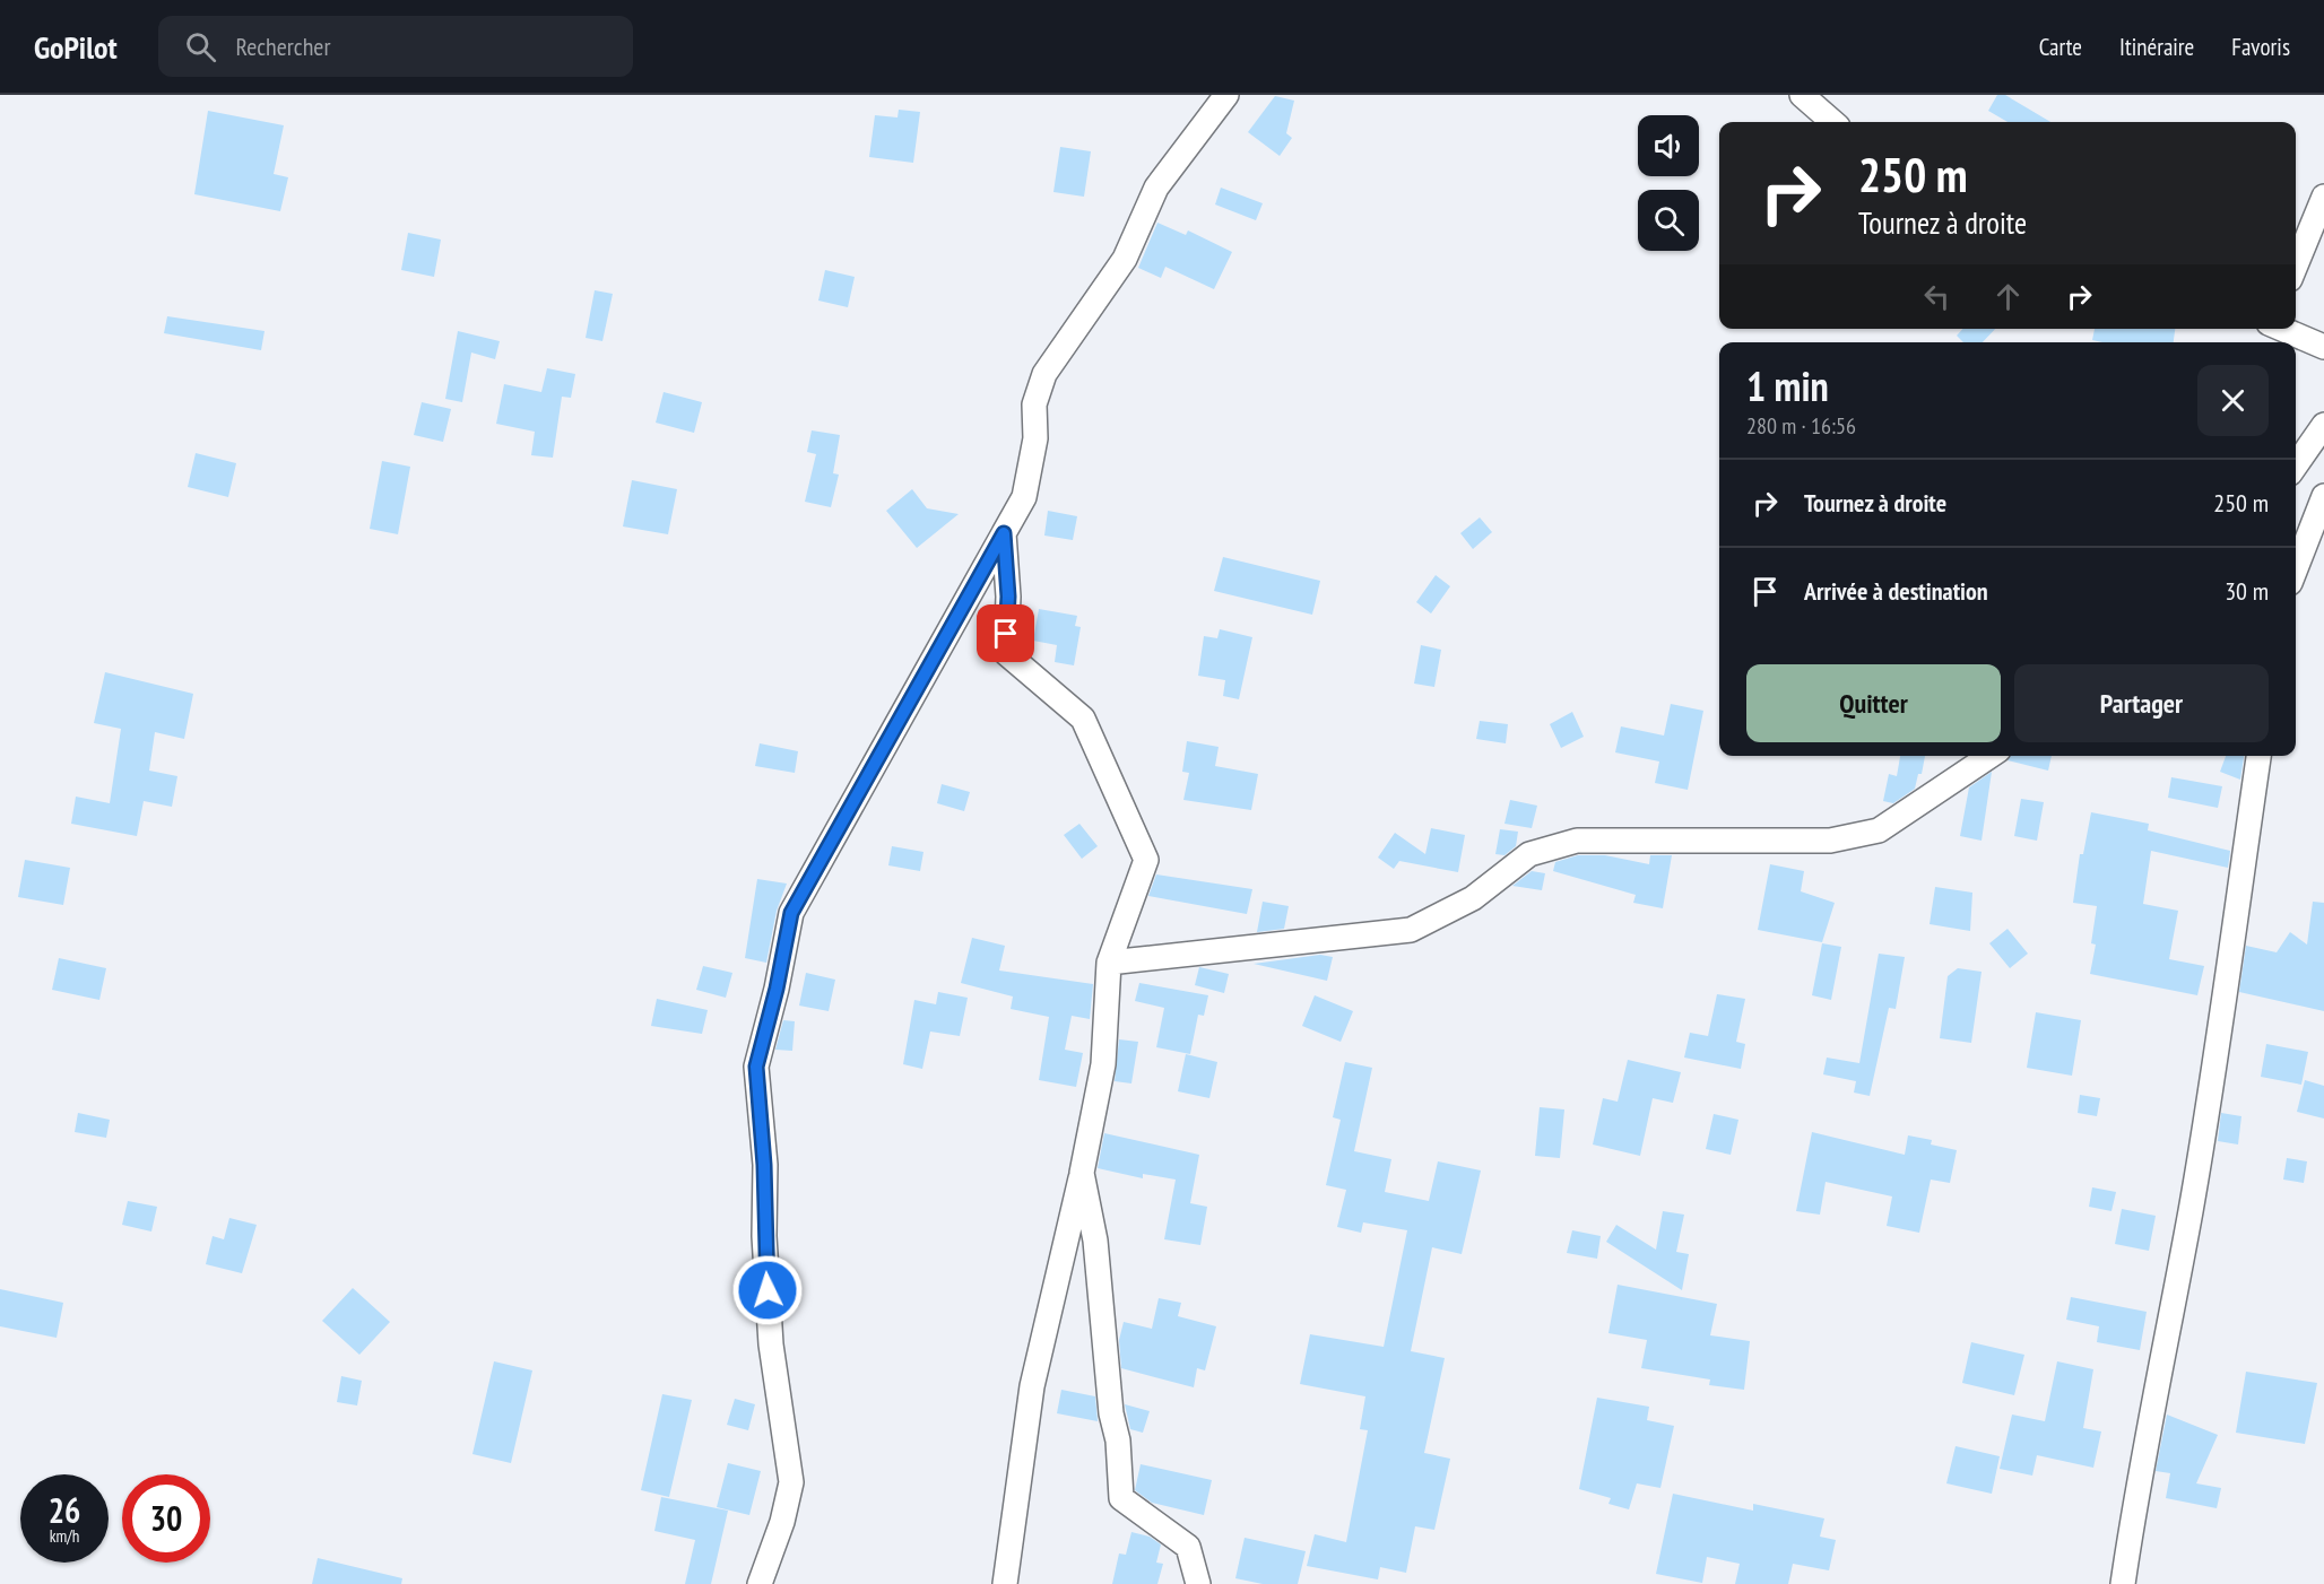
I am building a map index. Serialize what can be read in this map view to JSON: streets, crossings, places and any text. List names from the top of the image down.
{
  "page": {
    "header": "GoPilot",
    "search": "Rechercher",
    "nav": ["Carte", "Itinéraire", "Favoris"],
    "turn": ["250 m", "Tournez à droite"],
    "heading": ["1 min", "280 m · 16:56"],
    "list": [
      {
        "name": "Tournez à droite",
        "value": "250 m"
      },
      {
        "name": "Arrivée à destination",
        "value": "30 m"
      }
    ],
    "buttons": ["Quitter", "Partager"],
    "speed": "26 km/h",
    "limit": "30"
  }
}
